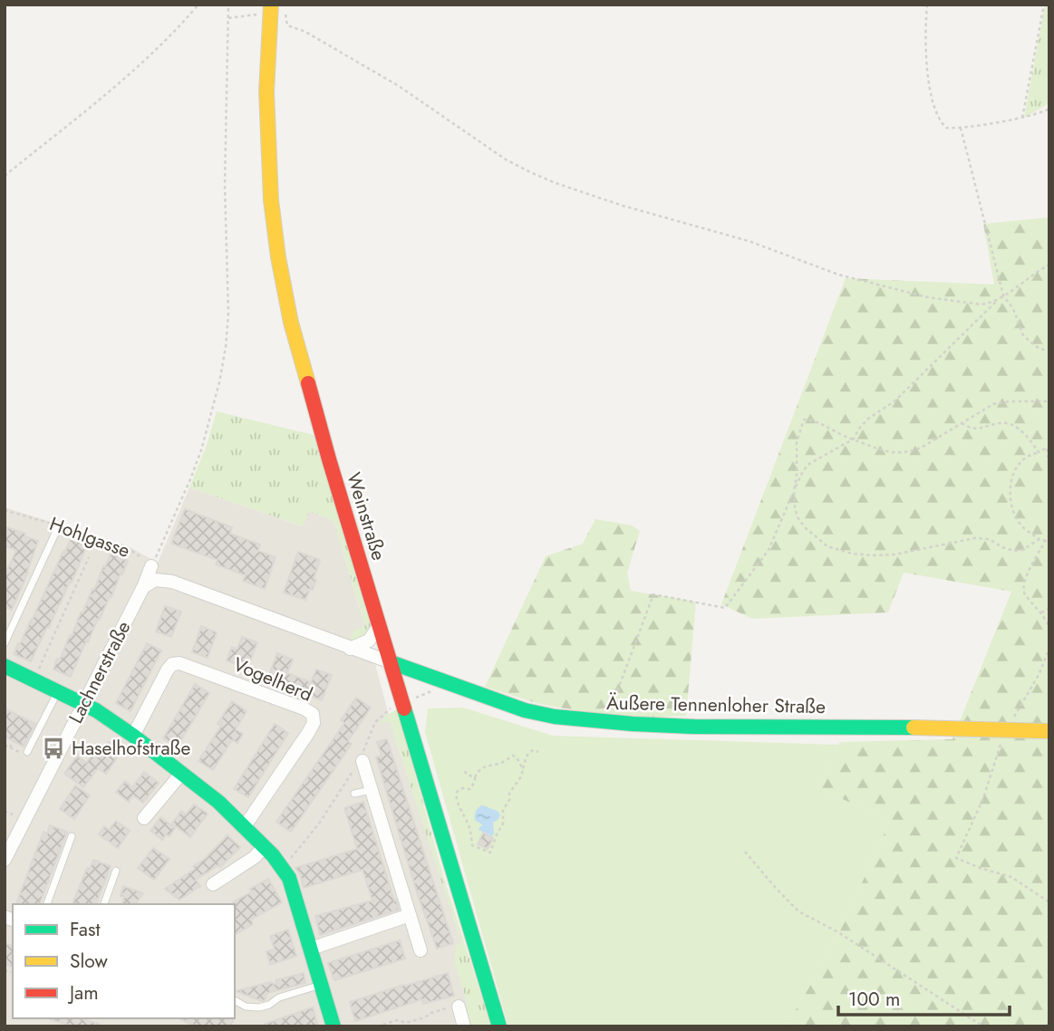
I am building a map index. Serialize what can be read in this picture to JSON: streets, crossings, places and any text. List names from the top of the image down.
{
  "streets": {
    "street": [
      "Weinstraße",
      "Lachnerstraße",
      "Vogelherd",
      "Äußere Tennenloher Straße"
    ],
    "path": ["Hohlgasse"]
  },
  "crossings": [
    ["Weinstraße", "Äußere Tennenloher Straße"],
    ["Hohlgasse", "Lachnerstraße"]
  ],
  "places": {
    "bus stop": ["Haselhofstraße"]
  },
  "legend": ["Fast", "Slow", "Jam"],
  "scale_bar": "100 m"
}
